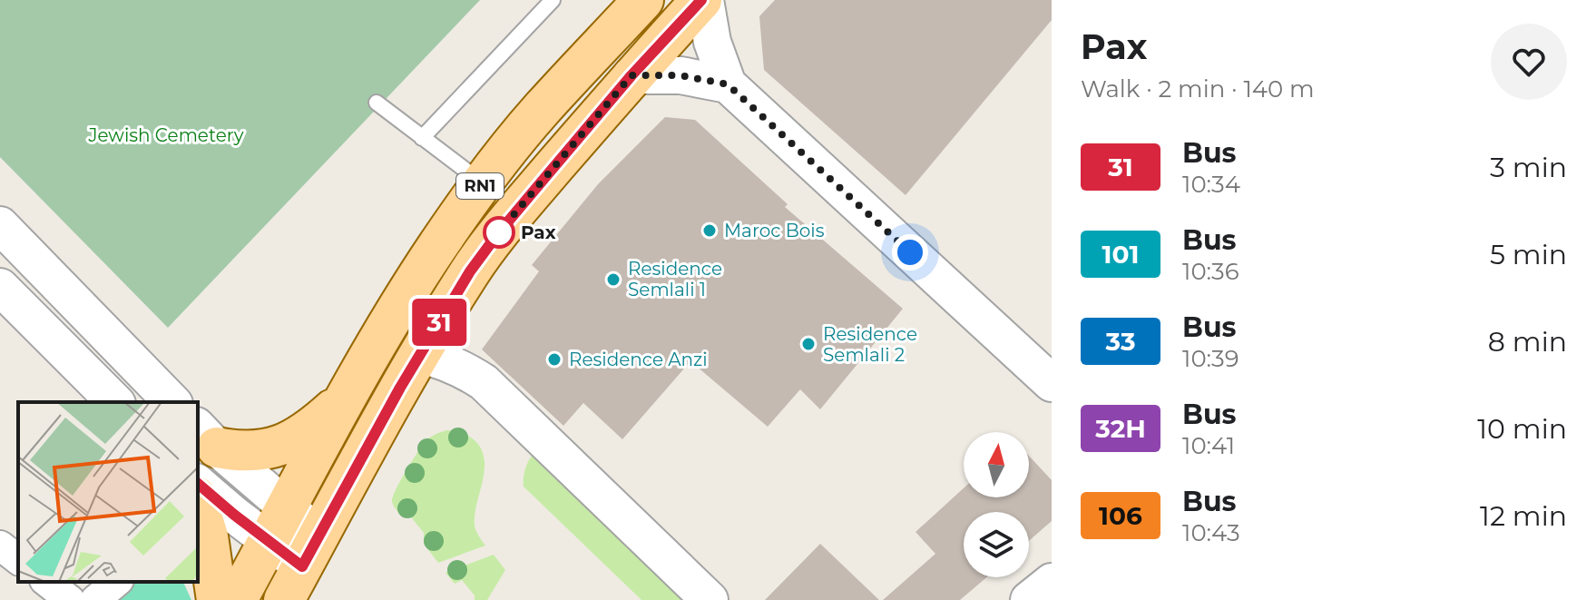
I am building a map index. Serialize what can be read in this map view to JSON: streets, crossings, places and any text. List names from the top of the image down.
{
  "streets": {
    "main road": ["RN1"]
  },
  "parks": ["Jewish Cemetery"],
  "places": [
    "Maroc Bois",
    "Pax",
    "Residence Semlali 1",
    "Residence Semlali 2",
    "Residence Anzi"
  ],
  "lines": ["bus line 31"],
  "north": "top",
  "page": {
    "on_map": "31",
    "heading": ["Pax", "Walk · 2 min · 140 m"],
    "list": [
      {
        "mark": "31",
        "name": "Bus",
        "note": "10:34",
        "value": "3 min"
      },
      {
        "mark": "101",
        "name": "Bus",
        "note": "10:36",
        "value": "5 min"
      },
      {
        "mark": "33",
        "name": "Bus",
        "note": "10:39",
        "value": "8 min"
      },
      {
        "mark": "32H",
        "name": "Bus",
        "note": "10:41",
        "value": "10 min"
      },
      {
        "mark": "106",
        "name": "Bus",
        "note": "10:43",
        "value": "12 min"
      }
    ]
  }
}
